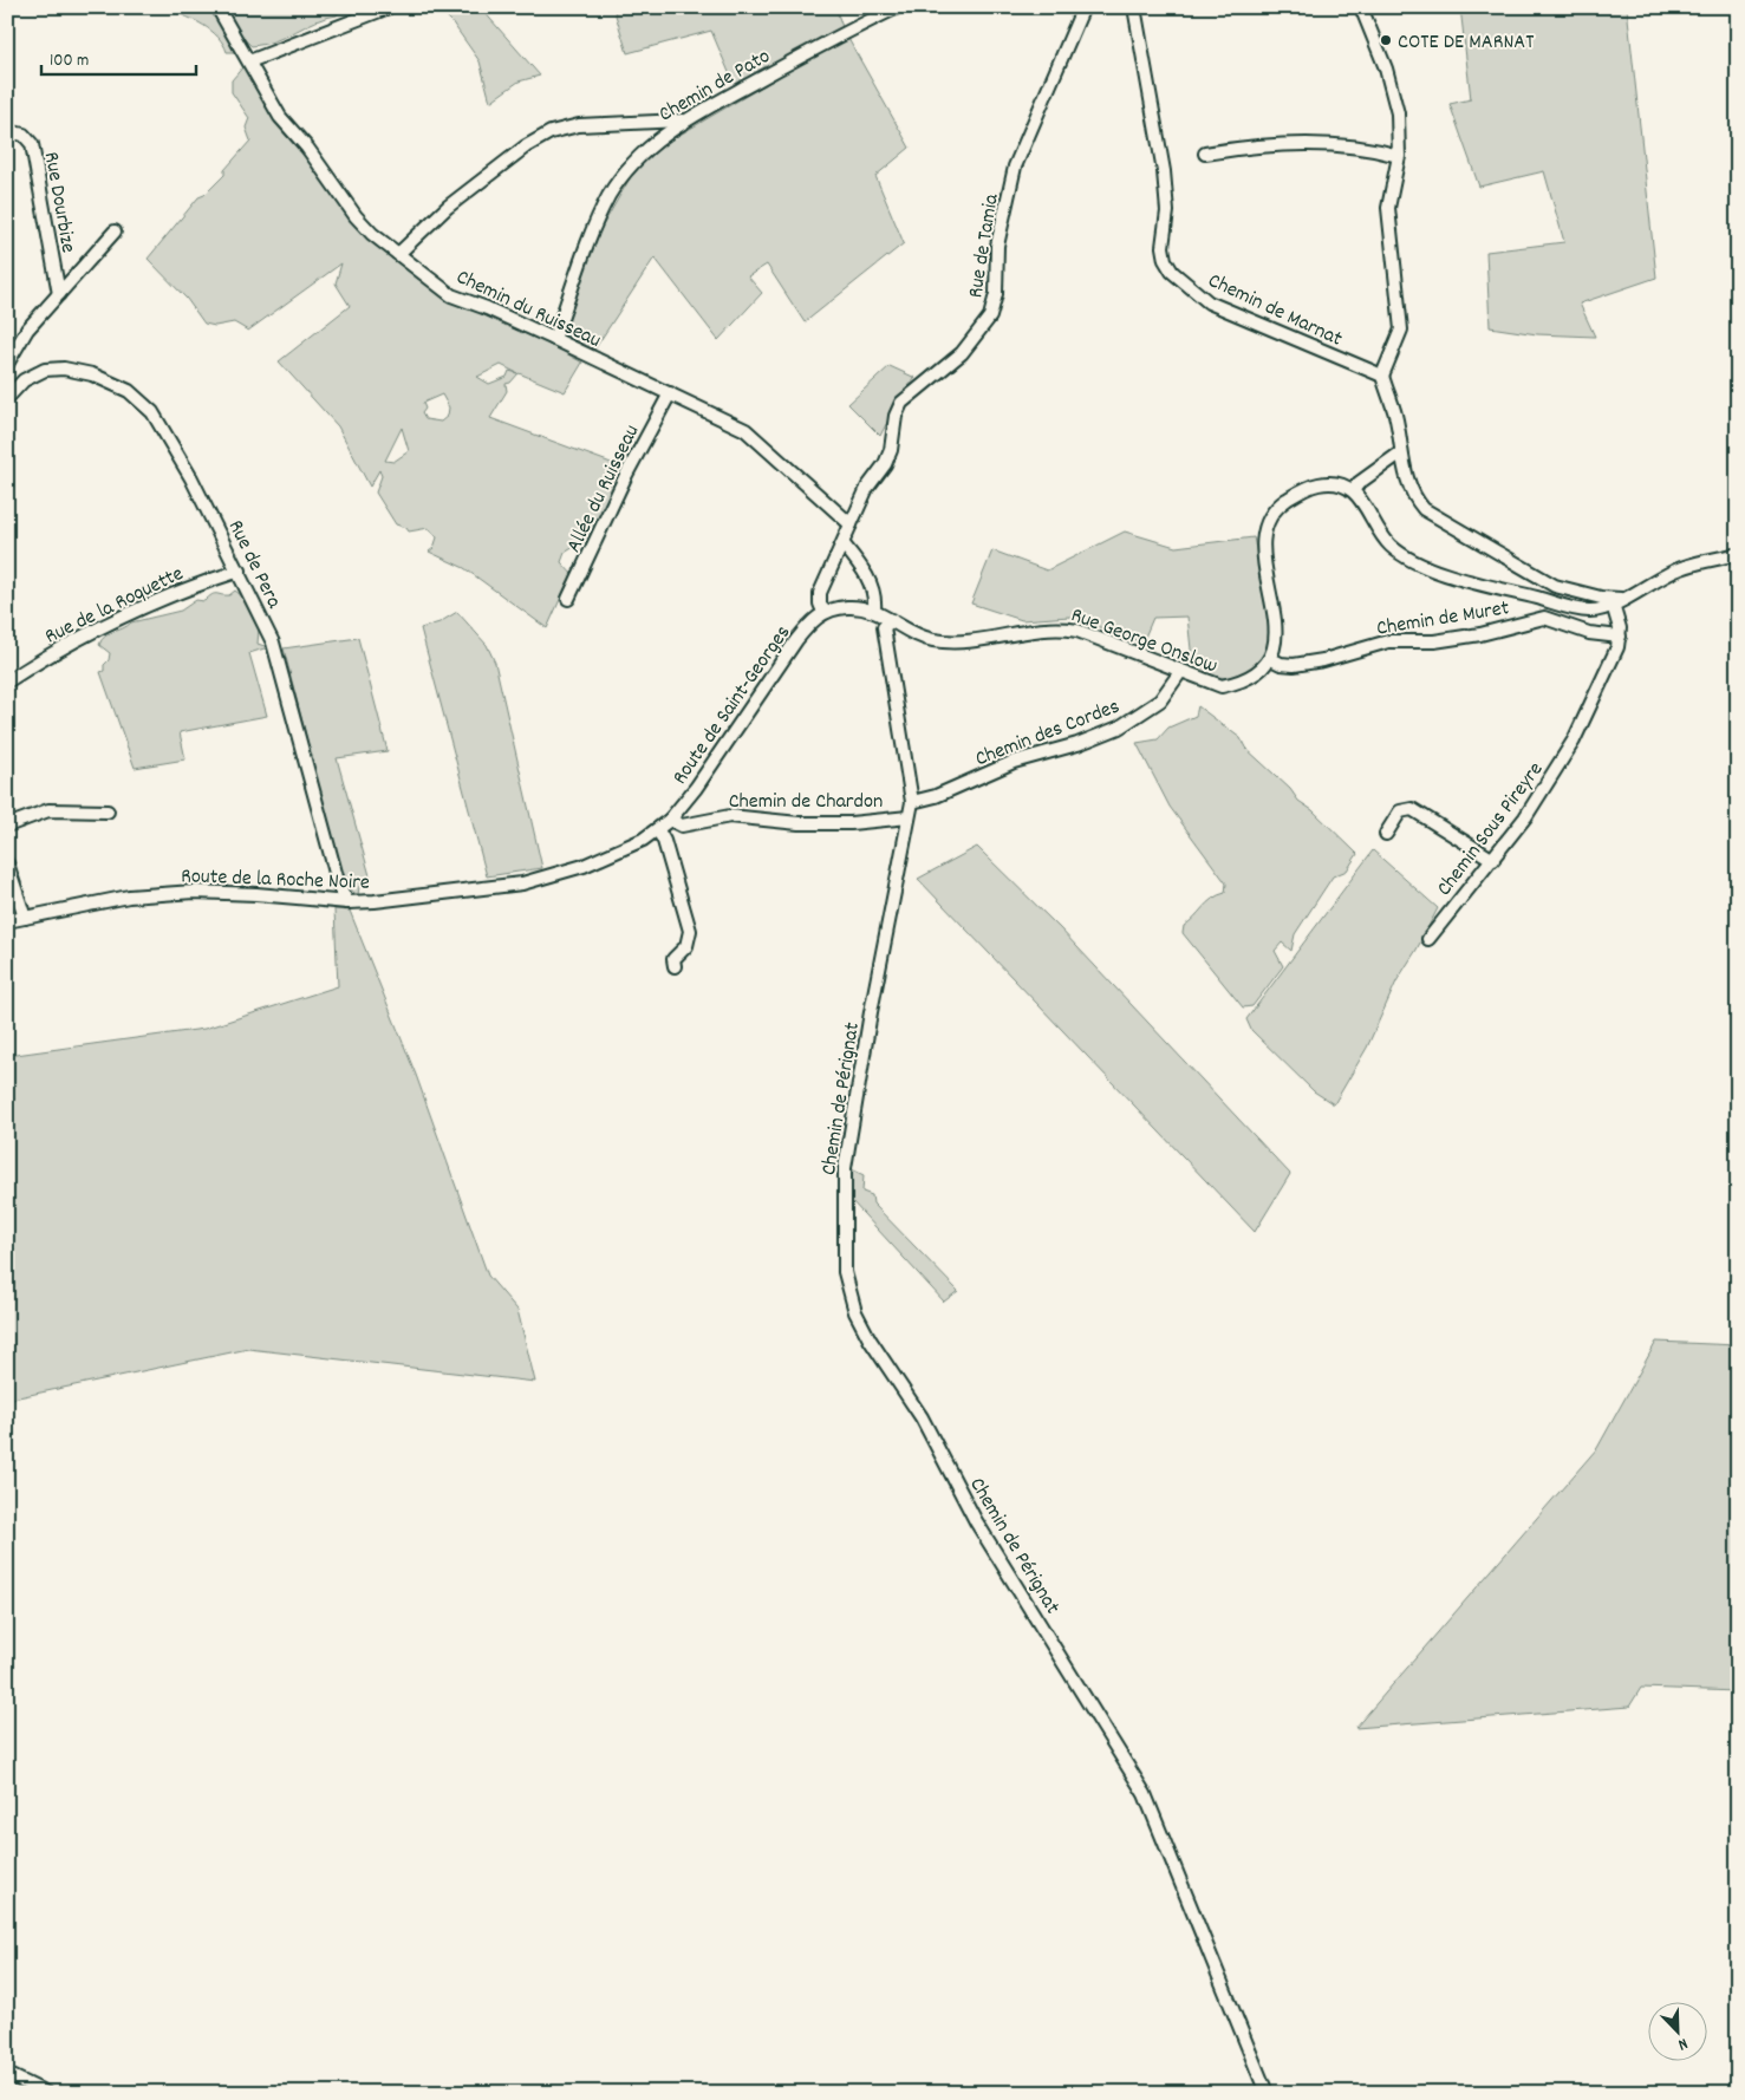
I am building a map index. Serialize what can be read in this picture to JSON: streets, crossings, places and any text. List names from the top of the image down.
{
  "streets": {
    "street": [
      "Chemin de Pato",
      "Rue Dourbize",
      "Rue de Tamia",
      "Chemin du Ruisseau",
      "Chemin de Marnat",
      "Allée du Ruisseau",
      "Rue de Pera",
      "Rue de la Roquette",
      "Chemin de Muret",
      "Rue George Onslow",
      "Route de Saint-Georges",
      "Chemin des Cordes",
      "Chemin de Chardon",
      "Chemin Sous Pireyre",
      "Route de la Roche Noire",
      "Chemin de Pérignat"
    ]
  },
  "crossings": [
    ["Chemin de Pato", "Chemin du Ruisseau"],
    ["Rue de Tamia", "Chemin du Ruisseau"],
    ["Rue de Tamia", "Route de Saint-Georges"],
    ["Chemin du Ruisseau", "Allée du Ruisseau"],
    ["Rue de Pera", "Rue de la Roquette"],
    ["Rue de Pera", "Route de la Roche Noire"],
    ["Chemin de Muret", "Rue George Onslow"],
    ["Chemin de Muret", "Chemin Sous Pireyre"],
    ["Rue George Onslow", "Chemin des Cordes"],
    ["Rue George Onslow", "Chemin de Pérignat"],
    ["Route de Saint-Georges", "Chemin de Chardon"],
    ["Route de Saint-Georges", "Route de la Roche Noire"],
    ["Chemin des Cordes", "Chemin de Pérignat"],
    ["Chemin de Chardon", "Route de la Roche Noire"],
    ["Chemin de Chardon", "Chemin de Pérignat"]
  ],
  "places": ["COTE DE MARNAT"],
  "scale_bar": "100 m",
  "north": "bottom right"
}
